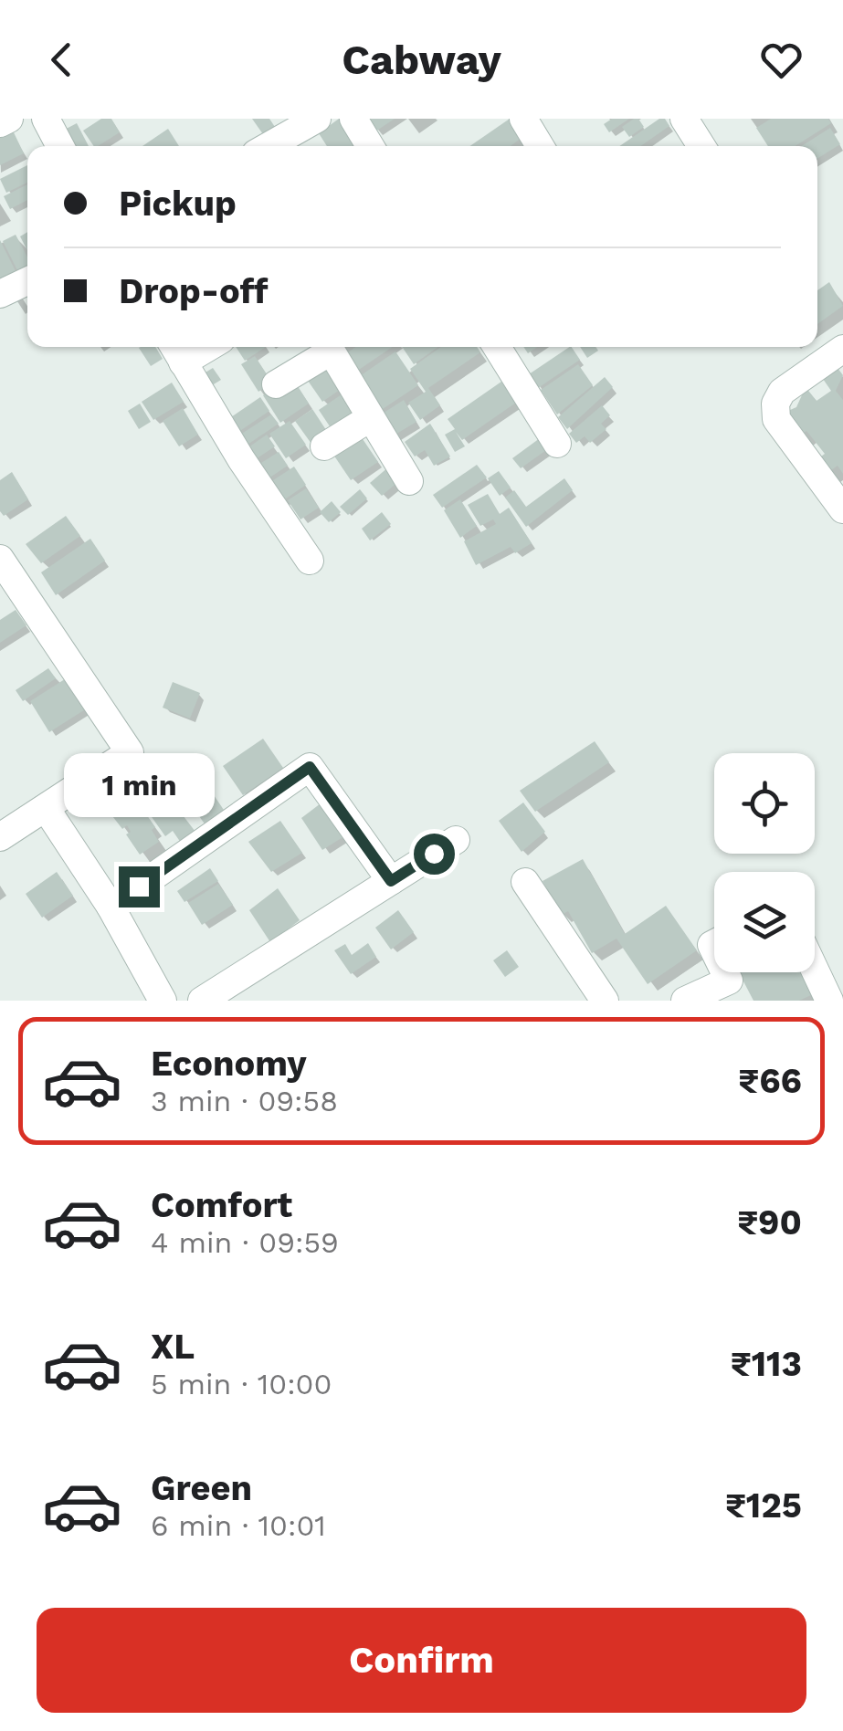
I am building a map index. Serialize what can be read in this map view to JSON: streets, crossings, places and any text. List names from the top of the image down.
{
  "page": {
    "header": "Cabway",
    "banner": ["Pickup", "Drop-off"],
    "bubble": "1 min",
    "list": [
      {
        "name": "Economy",
        "note": "3 min · 09:58",
        "value": "₹66"
      },
      {
        "name": "Comfort",
        "note": "4 min · 09:59",
        "value": "₹90"
      },
      {
        "name": "XL",
        "note": "5 min · 10:00",
        "value": "₹113"
      },
      {
        "name": "Green",
        "note": "6 min · 10:01",
        "value": "₹125"
      }
    ],
    "buttons": "Confirm"
  }
}
